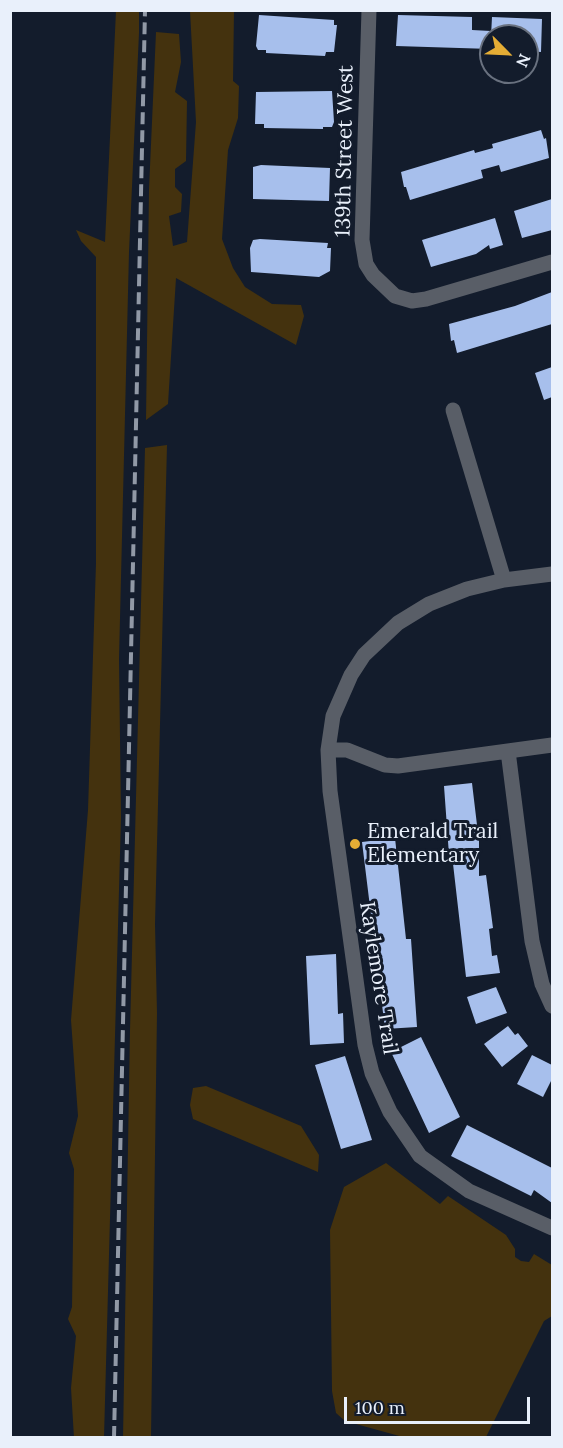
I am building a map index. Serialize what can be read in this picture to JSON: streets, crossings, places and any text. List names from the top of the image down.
{
  "streets": {
    "street": ["139th Street West", "Kaylemore Trail"]
  },
  "places": ["Emerald Trail Elementary"],
  "scale_bar": "100 m",
  "north": "bottom right"
}
